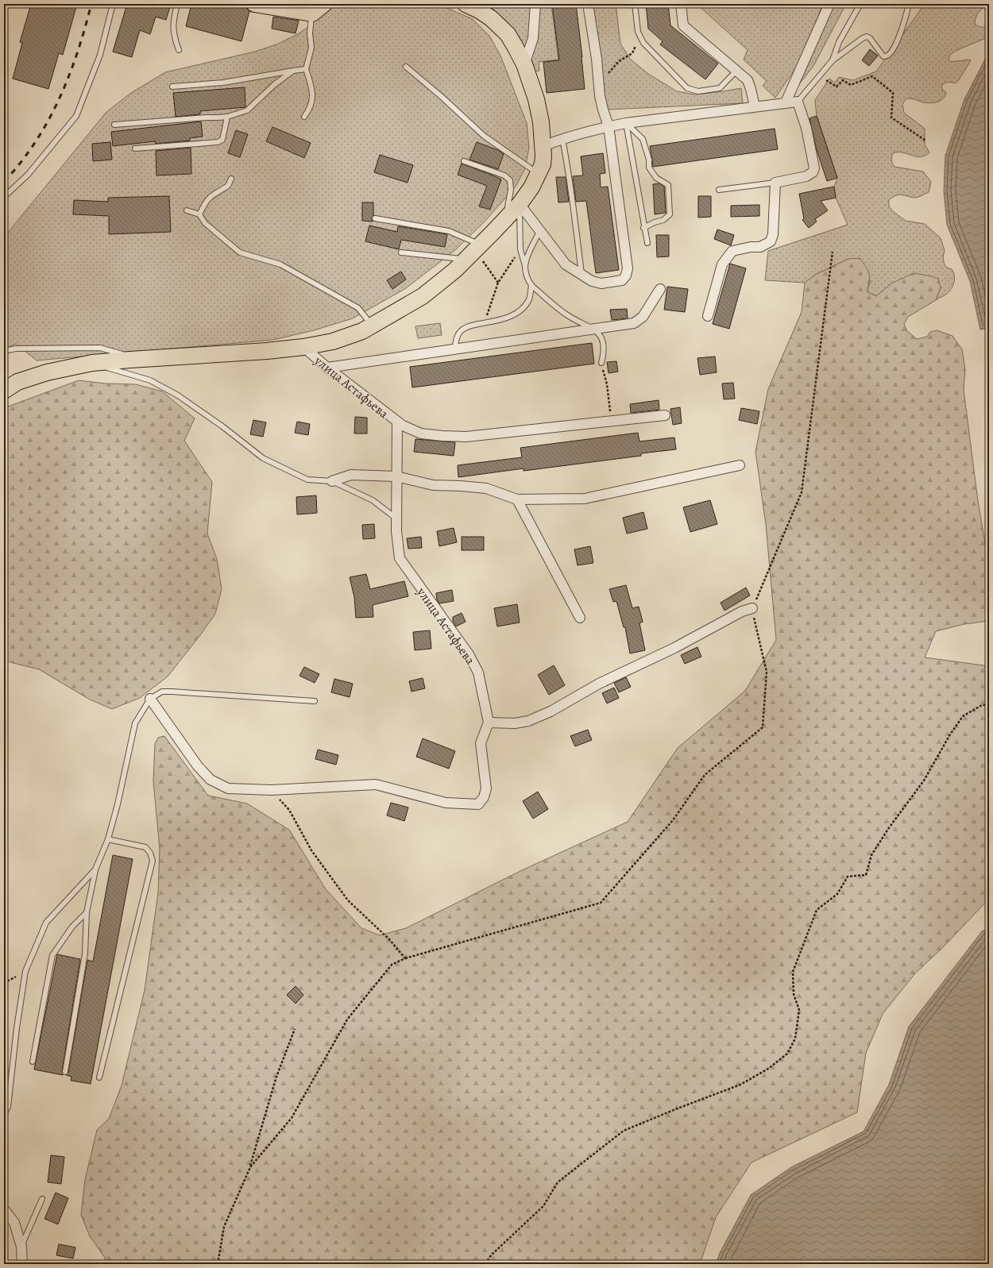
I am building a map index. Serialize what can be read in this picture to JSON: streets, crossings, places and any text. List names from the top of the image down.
{
  "streets": {
    "main road": ["улица Астафьева"]
  }
}
